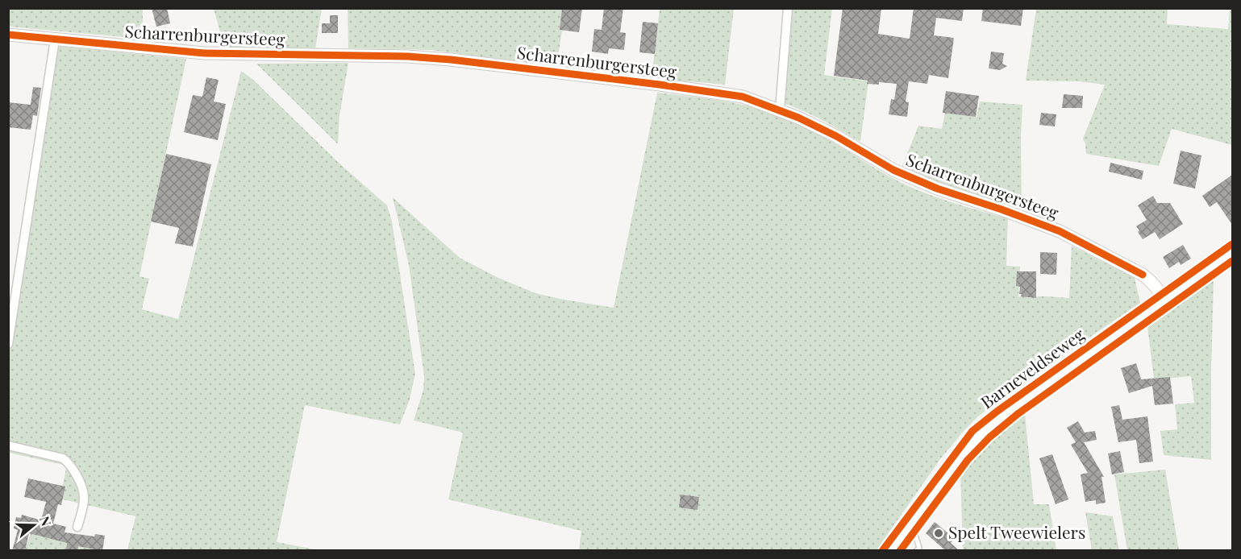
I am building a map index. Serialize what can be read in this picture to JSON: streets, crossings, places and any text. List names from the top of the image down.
{
  "streets": {
    "street": ["Scharrenburgersteeg", "Barneveldseweg"]
  },
  "crossings": [
    ["Scharrenburgersteeg", "Barneveldseweg"]
  ],
  "places": ["Spelt Tweewielers"],
  "north": "right"
}
